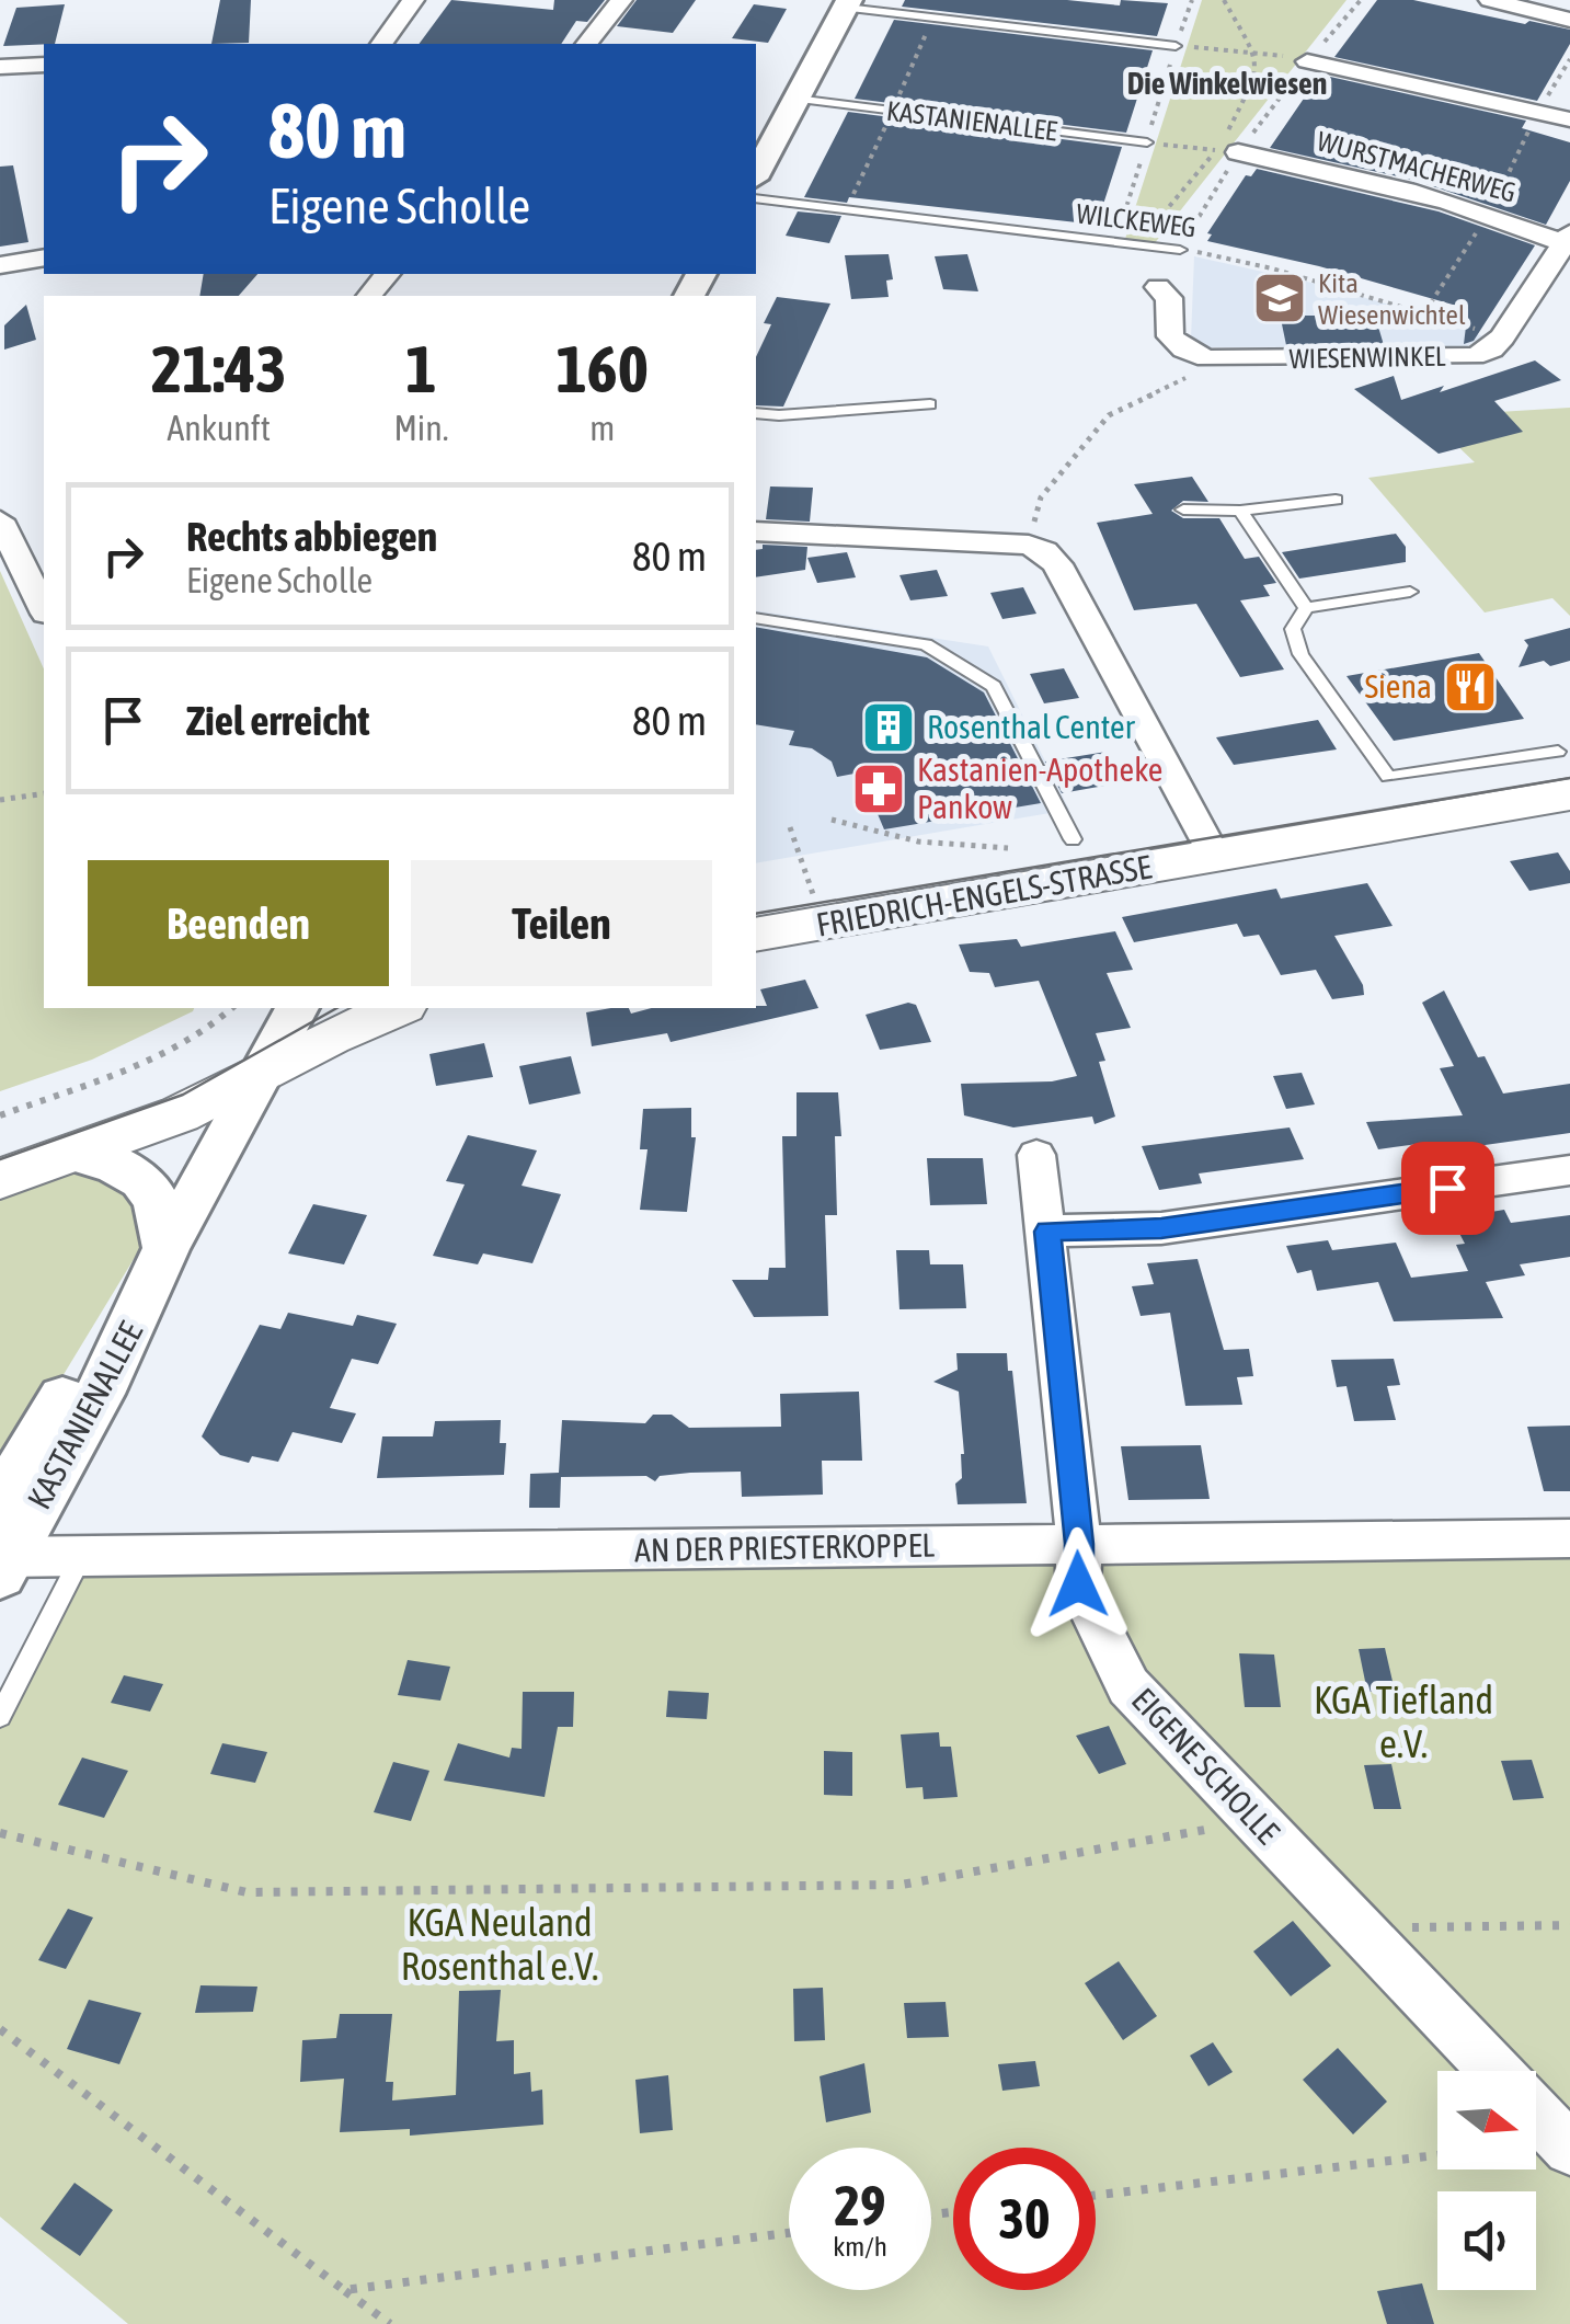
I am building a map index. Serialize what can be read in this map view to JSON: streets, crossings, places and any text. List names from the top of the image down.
{
  "streets": {
    "main road": ["FRIEDRICH-ENGELS-STRASSE"],
    "street": [
      "KASTANIENALLEE",
      "WURSTMACHERWEG",
      "WIESENWINKEL",
      "AN DER PRIESTERKOPPEL",
      "EIGENE SCHOLLE"
    ],
    "lane": ["WILCKEWEG"]
  },
  "crossings": [
    ["KASTANIENALLEE", "AN DER PRIESTERKOPPEL"],
    ["WILCKEWEG", "WIESENWINKEL"],
    ["AN DER PRIESTERKOPPEL", "EIGENE SCHOLLE"]
  ],
  "districts": ["Die Winkelwiesen"],
  "parks": ["KGA Tiefland e.V.", "KGA Neuland Rosenthal e.V."],
  "places": {
    "school or university": ["Kita Wiesenwichtel"],
    "restaurant": ["Siena"],
    "building": ["Rosenthal Center"],
    "pharmacy": ["Kastanien-Apotheke Pankow"]
  },
  "north": "right",
  "page": {
    "turn": ["80 m", "Eigene Scholle"],
    "eta": [
      "21:43",
      "Ankunft",
      "1",
      "Min.",
      "160",
      "m"
    ],
    "list": [
      {
        "name": "Rechts abbiegen",
        "note": "Eigene Scholle",
        "value": "80 m"
      },
      {
        "name": "Ziel erreicht",
        "value": "80 m"
      }
    ],
    "buttons": ["Beenden", "Teilen"],
    "speed": "29 km/h",
    "limit": "30"
  }
}
